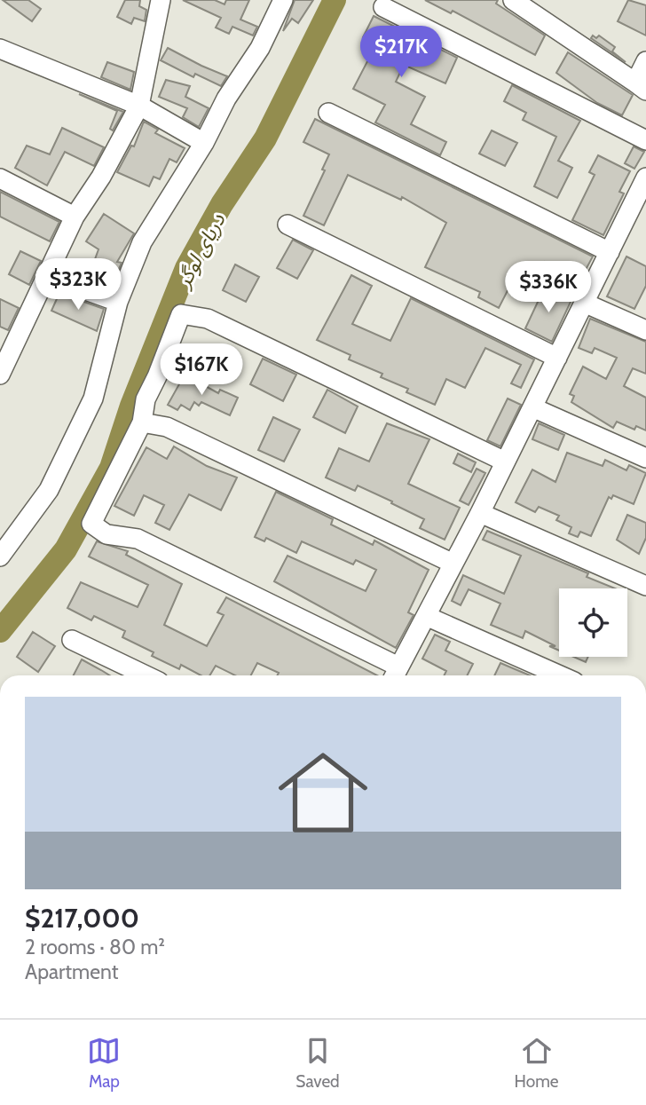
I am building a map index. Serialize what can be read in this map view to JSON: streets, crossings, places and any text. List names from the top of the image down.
{
  "water": ["دریای لوگر"],
  "page": {
    "price": [
      "$217K",
      "$323K",
      "$336K",
      "$167K"
    ],
    "list": [
      {
        "name": "$217,000",
        "note": "2 rooms · 80 m² · Apartment"
      }
    ],
    "tabs": ["Map", "Saved", "Home"]
  }
}
